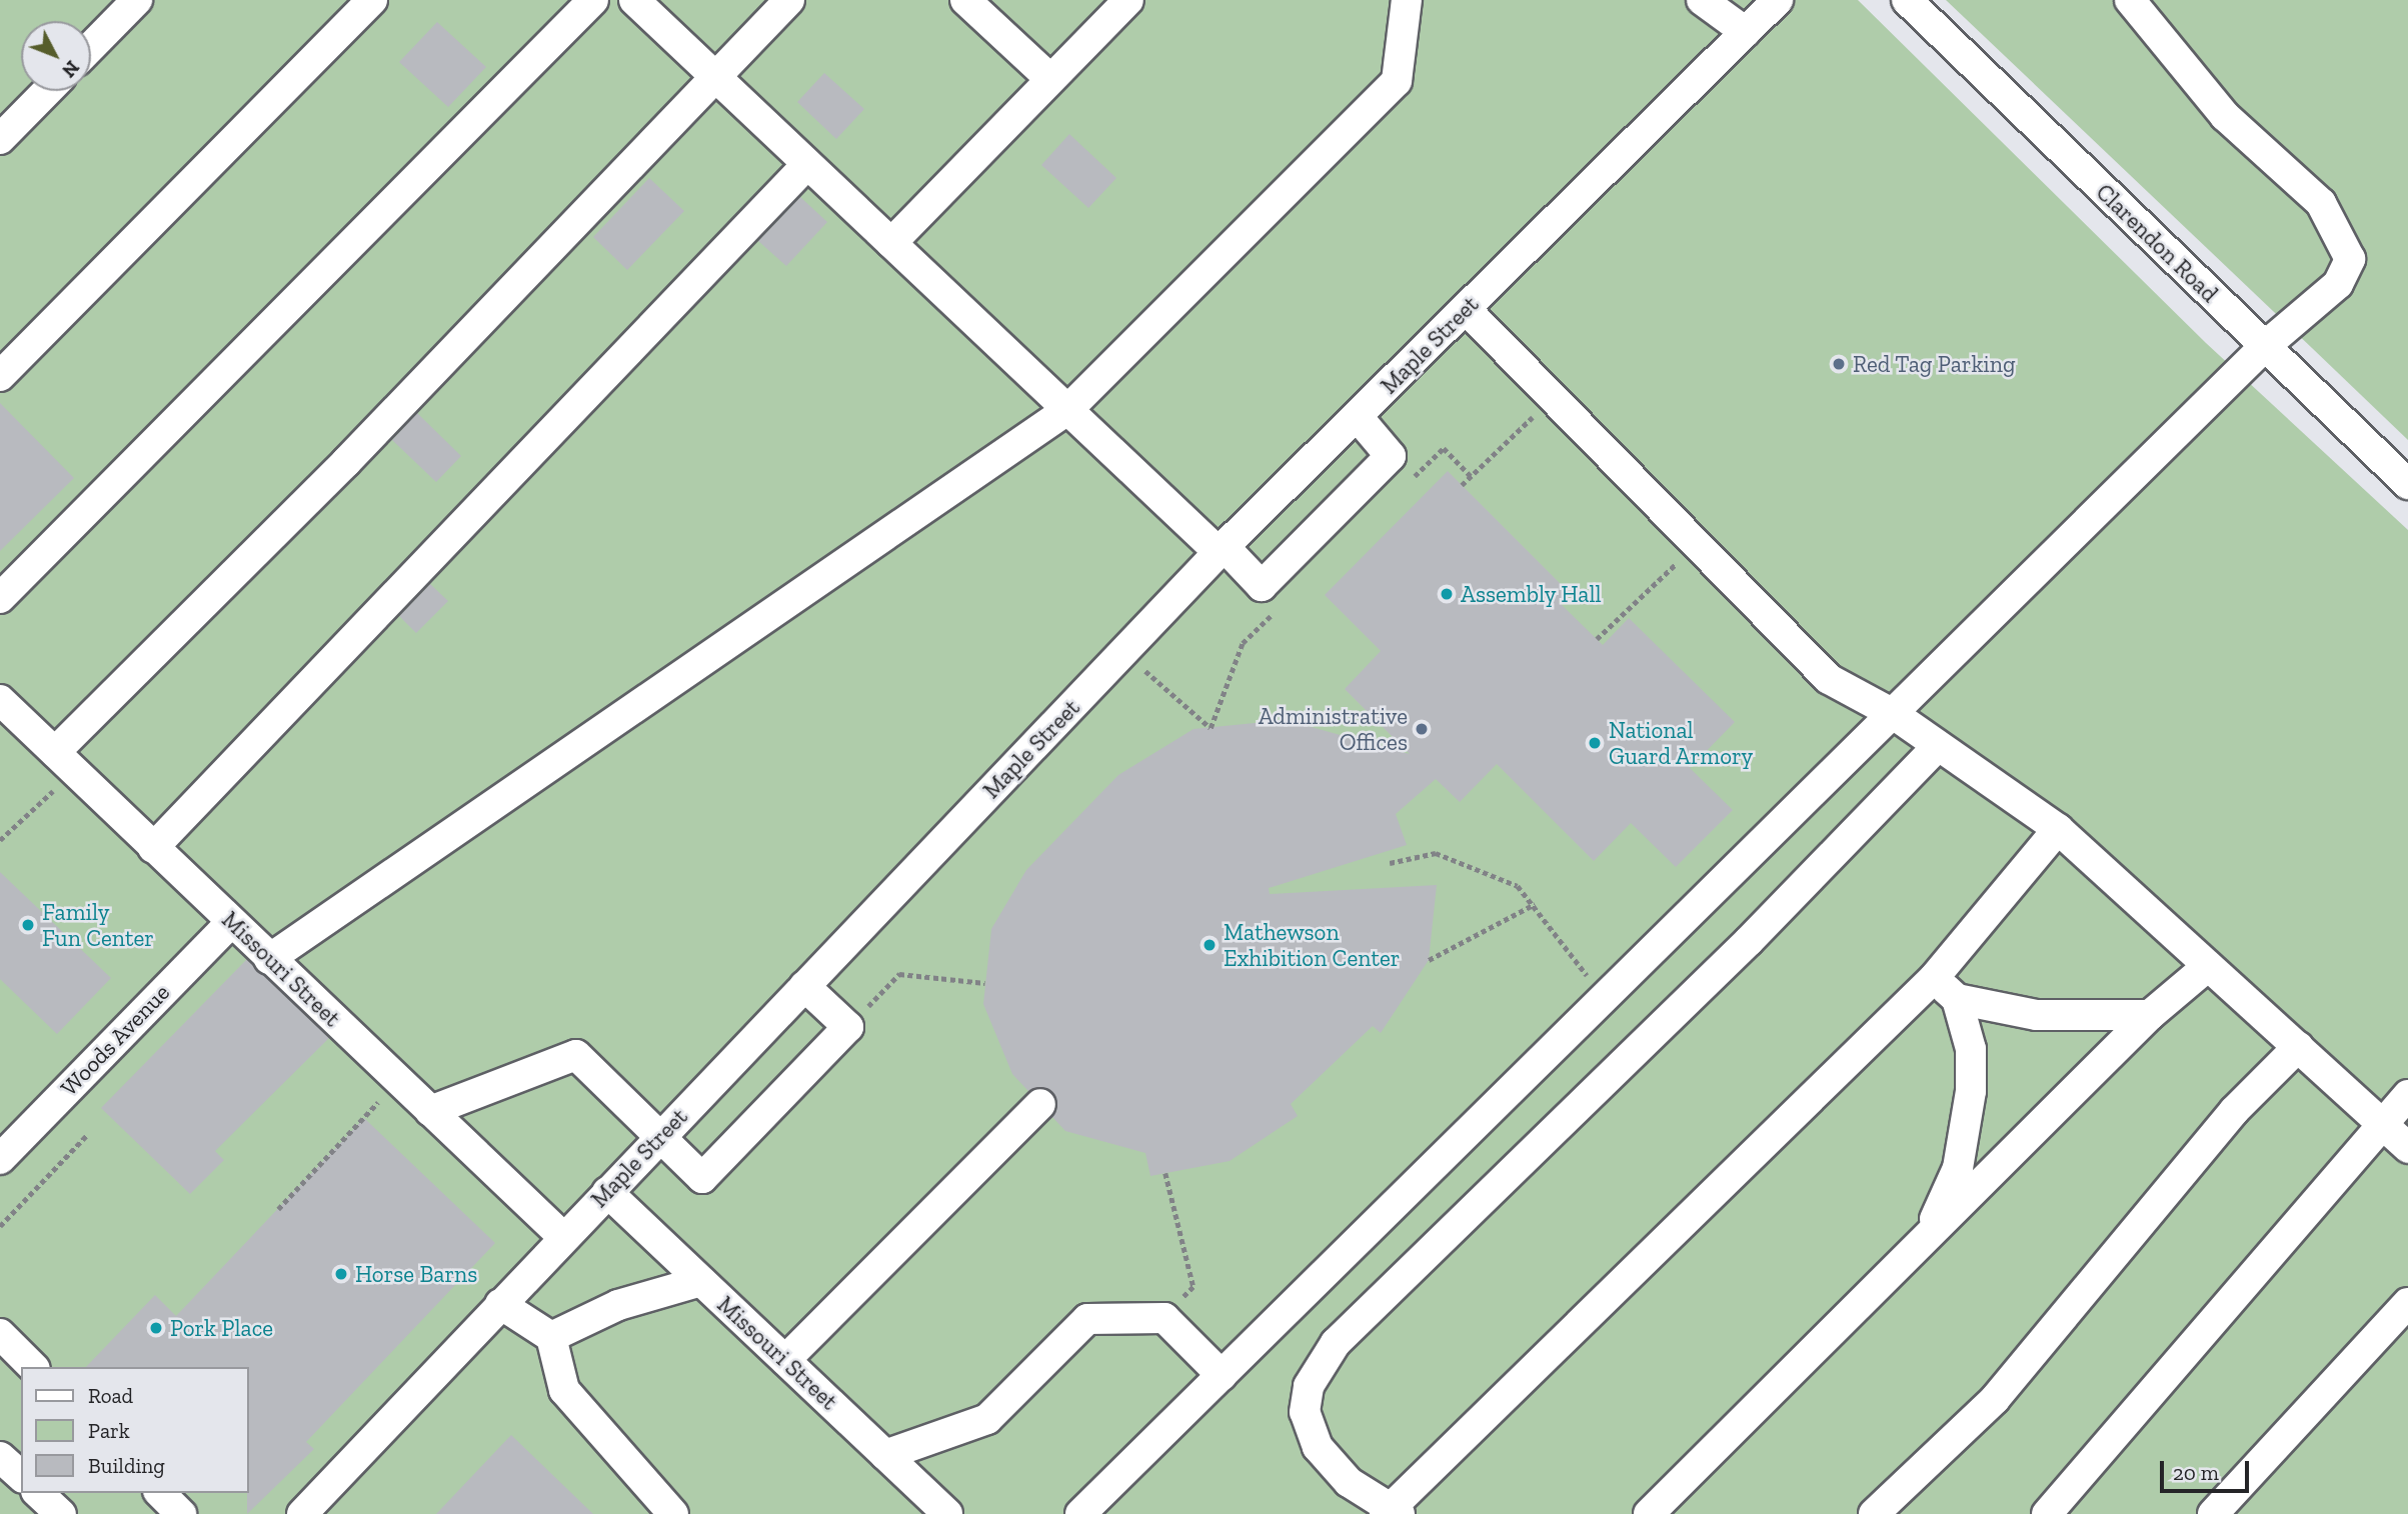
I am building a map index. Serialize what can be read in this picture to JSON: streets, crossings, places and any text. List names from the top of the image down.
{
  "streets": {
    "street": [
      "Clarendon Road",
      "Maple Street",
      "Missouri Street",
      "Woods Avenue"
    ]
  },
  "crossings": [
    ["Maple Street", "Missouri Street"],
    ["Missouri Street", "Woods Avenue"]
  ],
  "places": [
    "Red Tag Parking",
    "Assembly Hall",
    "Administrative Offices",
    "National Guard Armory",
    "Family Fun Center",
    "Mathewson Exhibition Center",
    "Horse Barns",
    "Pork Place"
  ],
  "legend": ["Road", "Park", "Building"],
  "scale_bar": "20 m",
  "north": "bottom right"
}
